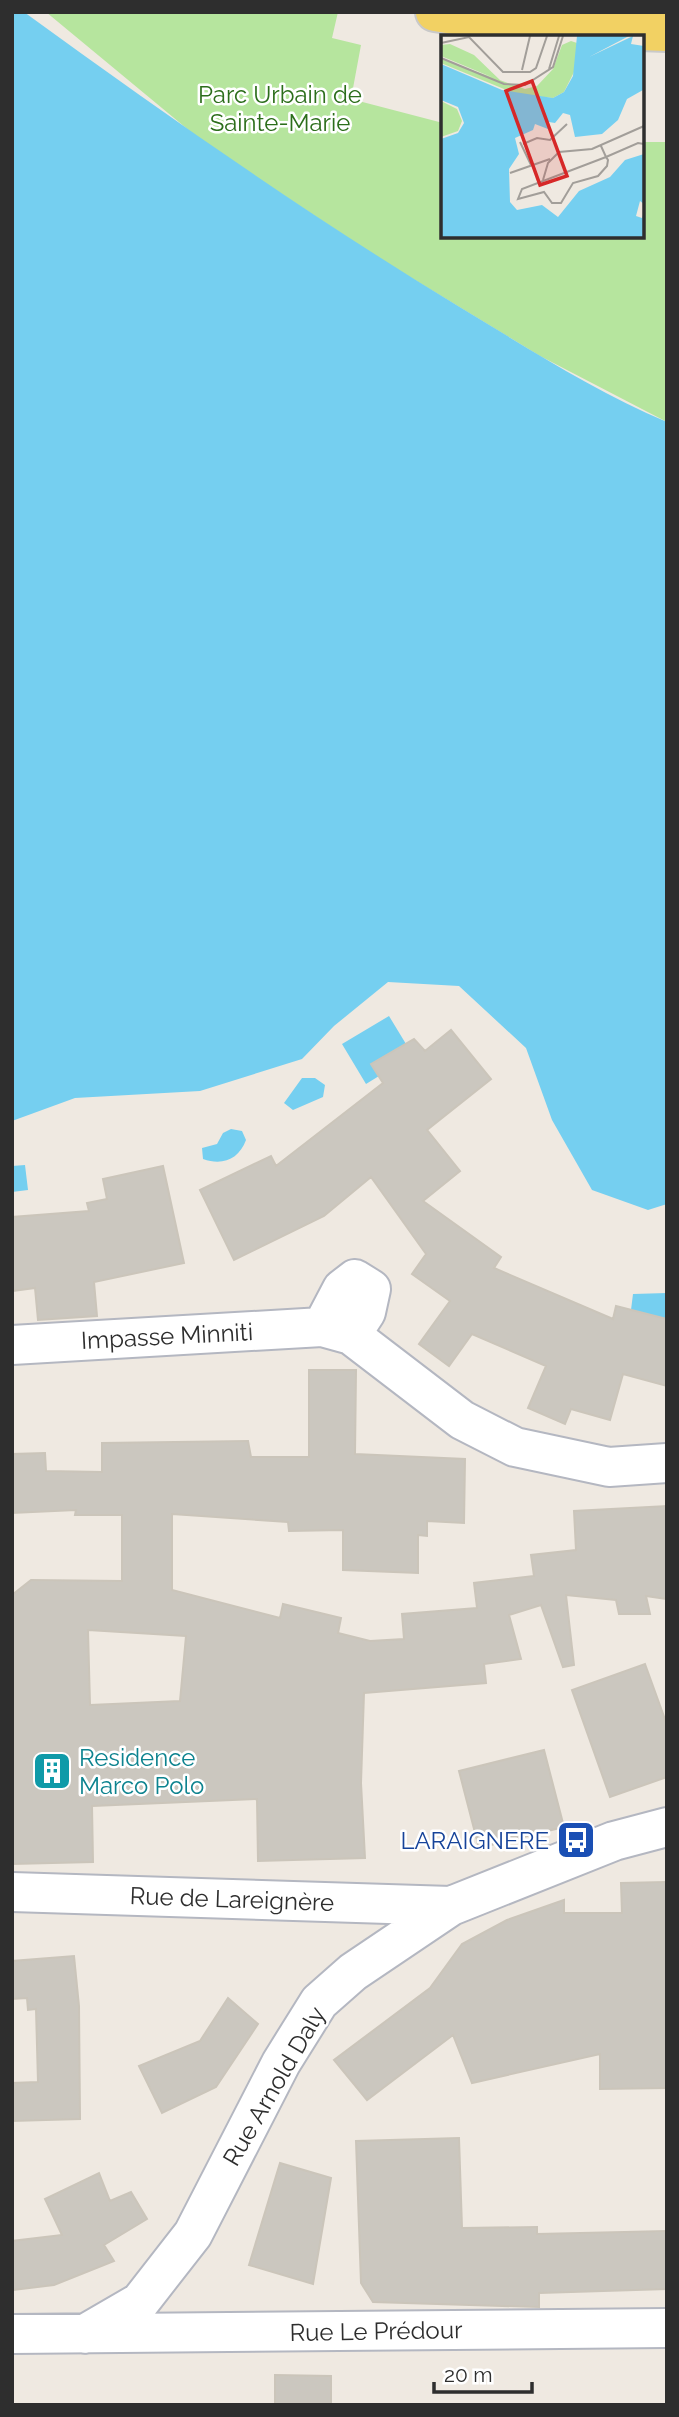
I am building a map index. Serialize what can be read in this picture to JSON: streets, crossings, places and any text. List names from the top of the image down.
{
  "streets": {
    "street": [
      "Impasse Minniti",
      "Rue de Lareignère",
      "Rue Arnold Daly",
      "Rue Le Prédour"
    ]
  },
  "crossings": [
    ["Rue de Lareignère", "Rue Arnold Daly"],
    ["Rue Arnold Daly", "Rue Le Prédour"]
  ],
  "parks": ["Parc Urbain de Sainte-Marie"],
  "places": {
    "building": ["Residence Marco Polo"],
    "bus stop": ["LARAIGNERE"]
  },
  "scale_bar": "20 m"
}
